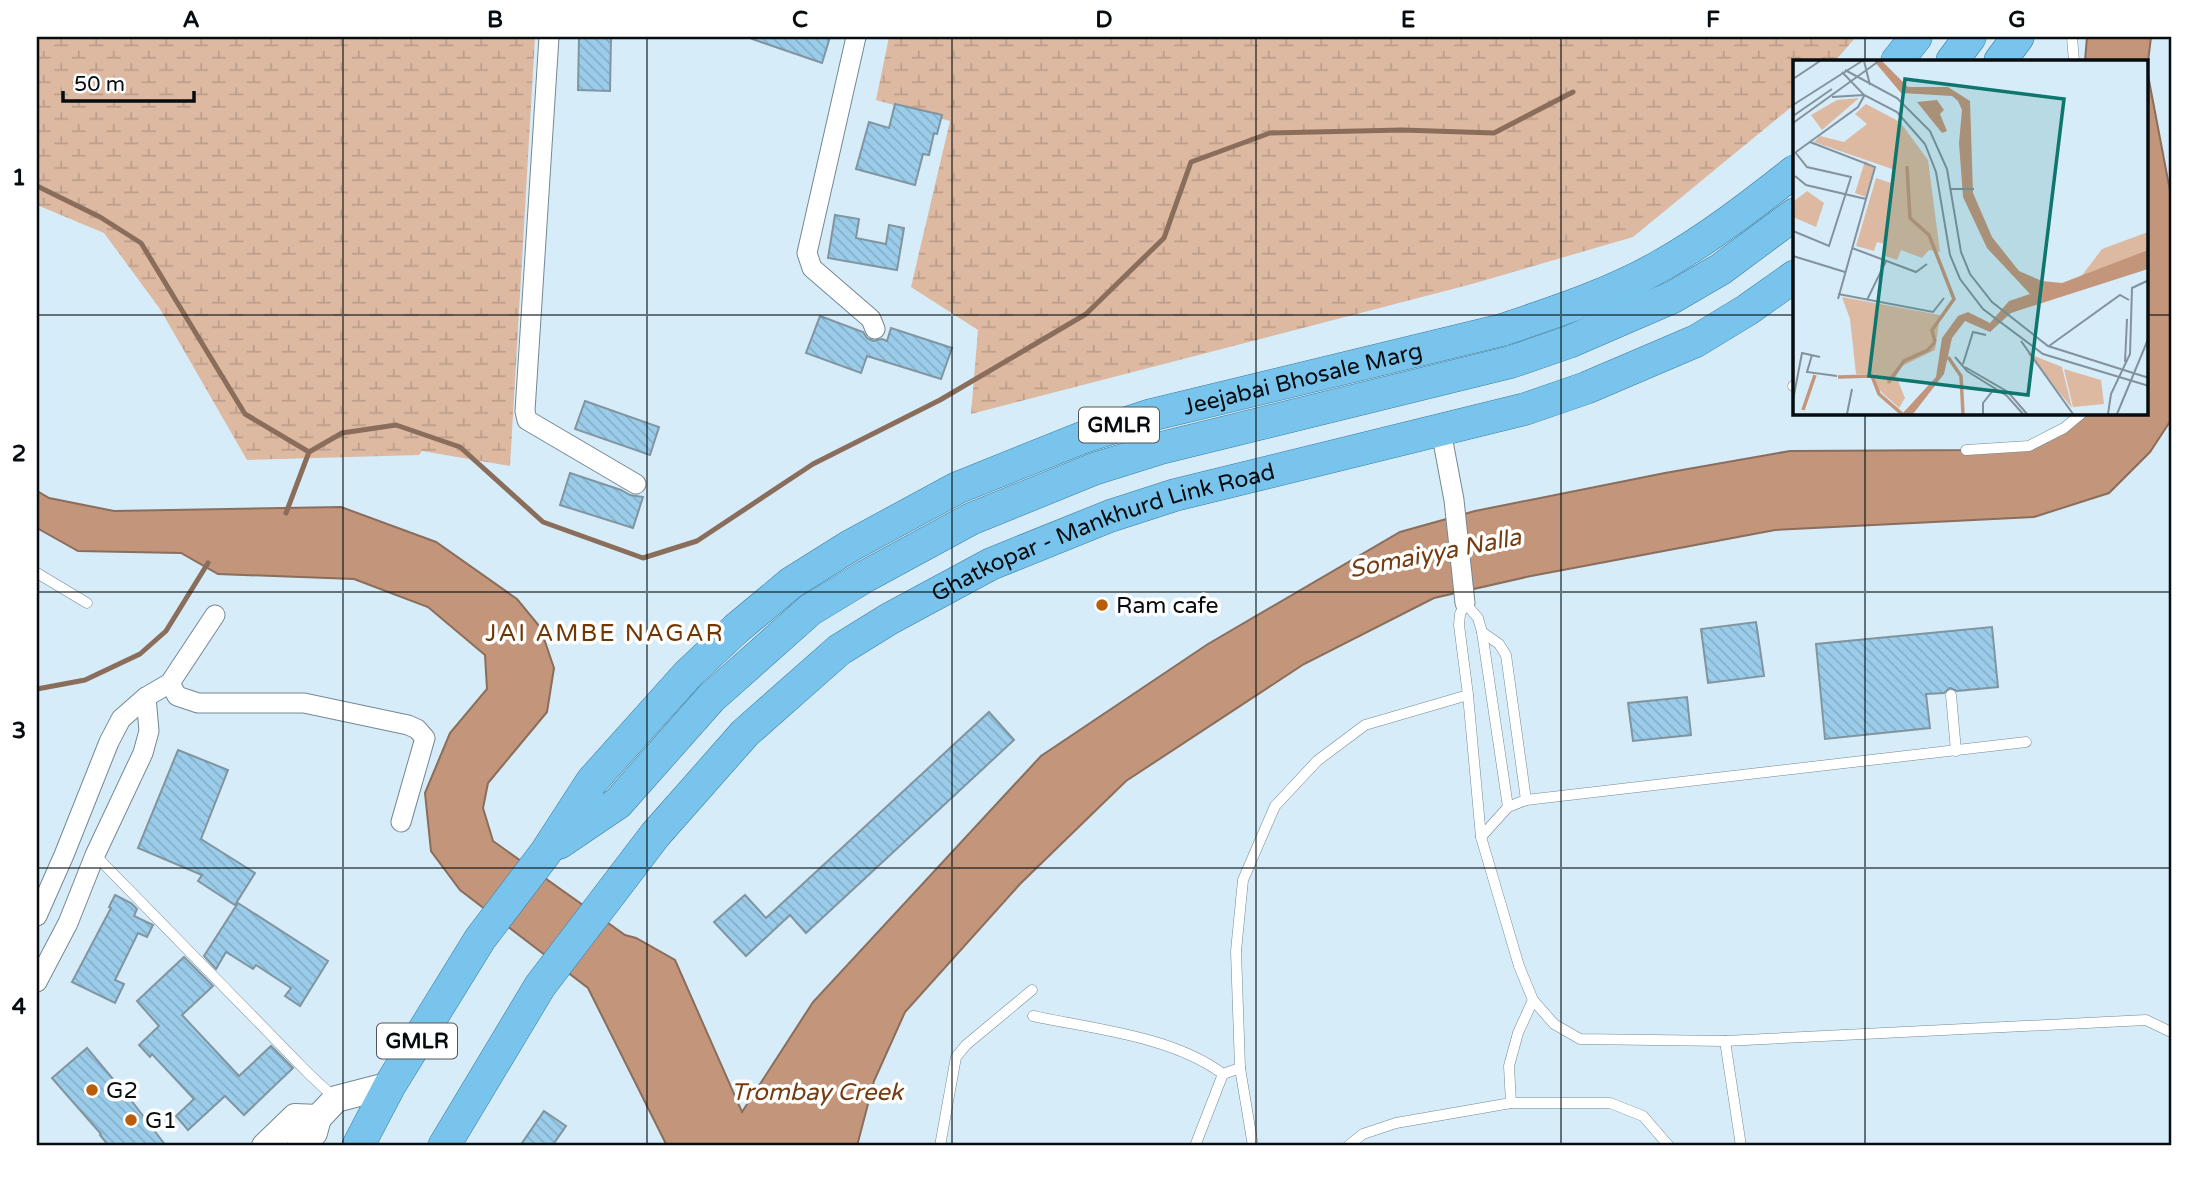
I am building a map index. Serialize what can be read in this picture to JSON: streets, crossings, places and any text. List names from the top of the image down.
{
  "streets": {
    "highway": ["Jeejabai Bhosale Marg", "GMLR", "Ghatkopar - Mankhurd Link Road"]
  },
  "crossings": [
    ["Jeejabai Bhosale Marg", "GMLR"]
  ],
  "districts": ["JAI AMBE NAGAR"],
  "water": ["Somaiyya Nalla", "Trombay Creek"],
  "places": ["Ram cafe", "G2", "G1"],
  "scale_bar": "50 m",
  "grid": {
    "columns": [
      "A",
      "B",
      "C",
      "D",
      "E",
      "F",
      "G"
    ],
    "rows": [
      "1",
      "2",
      "3",
      "4"
    ]
  }
}
